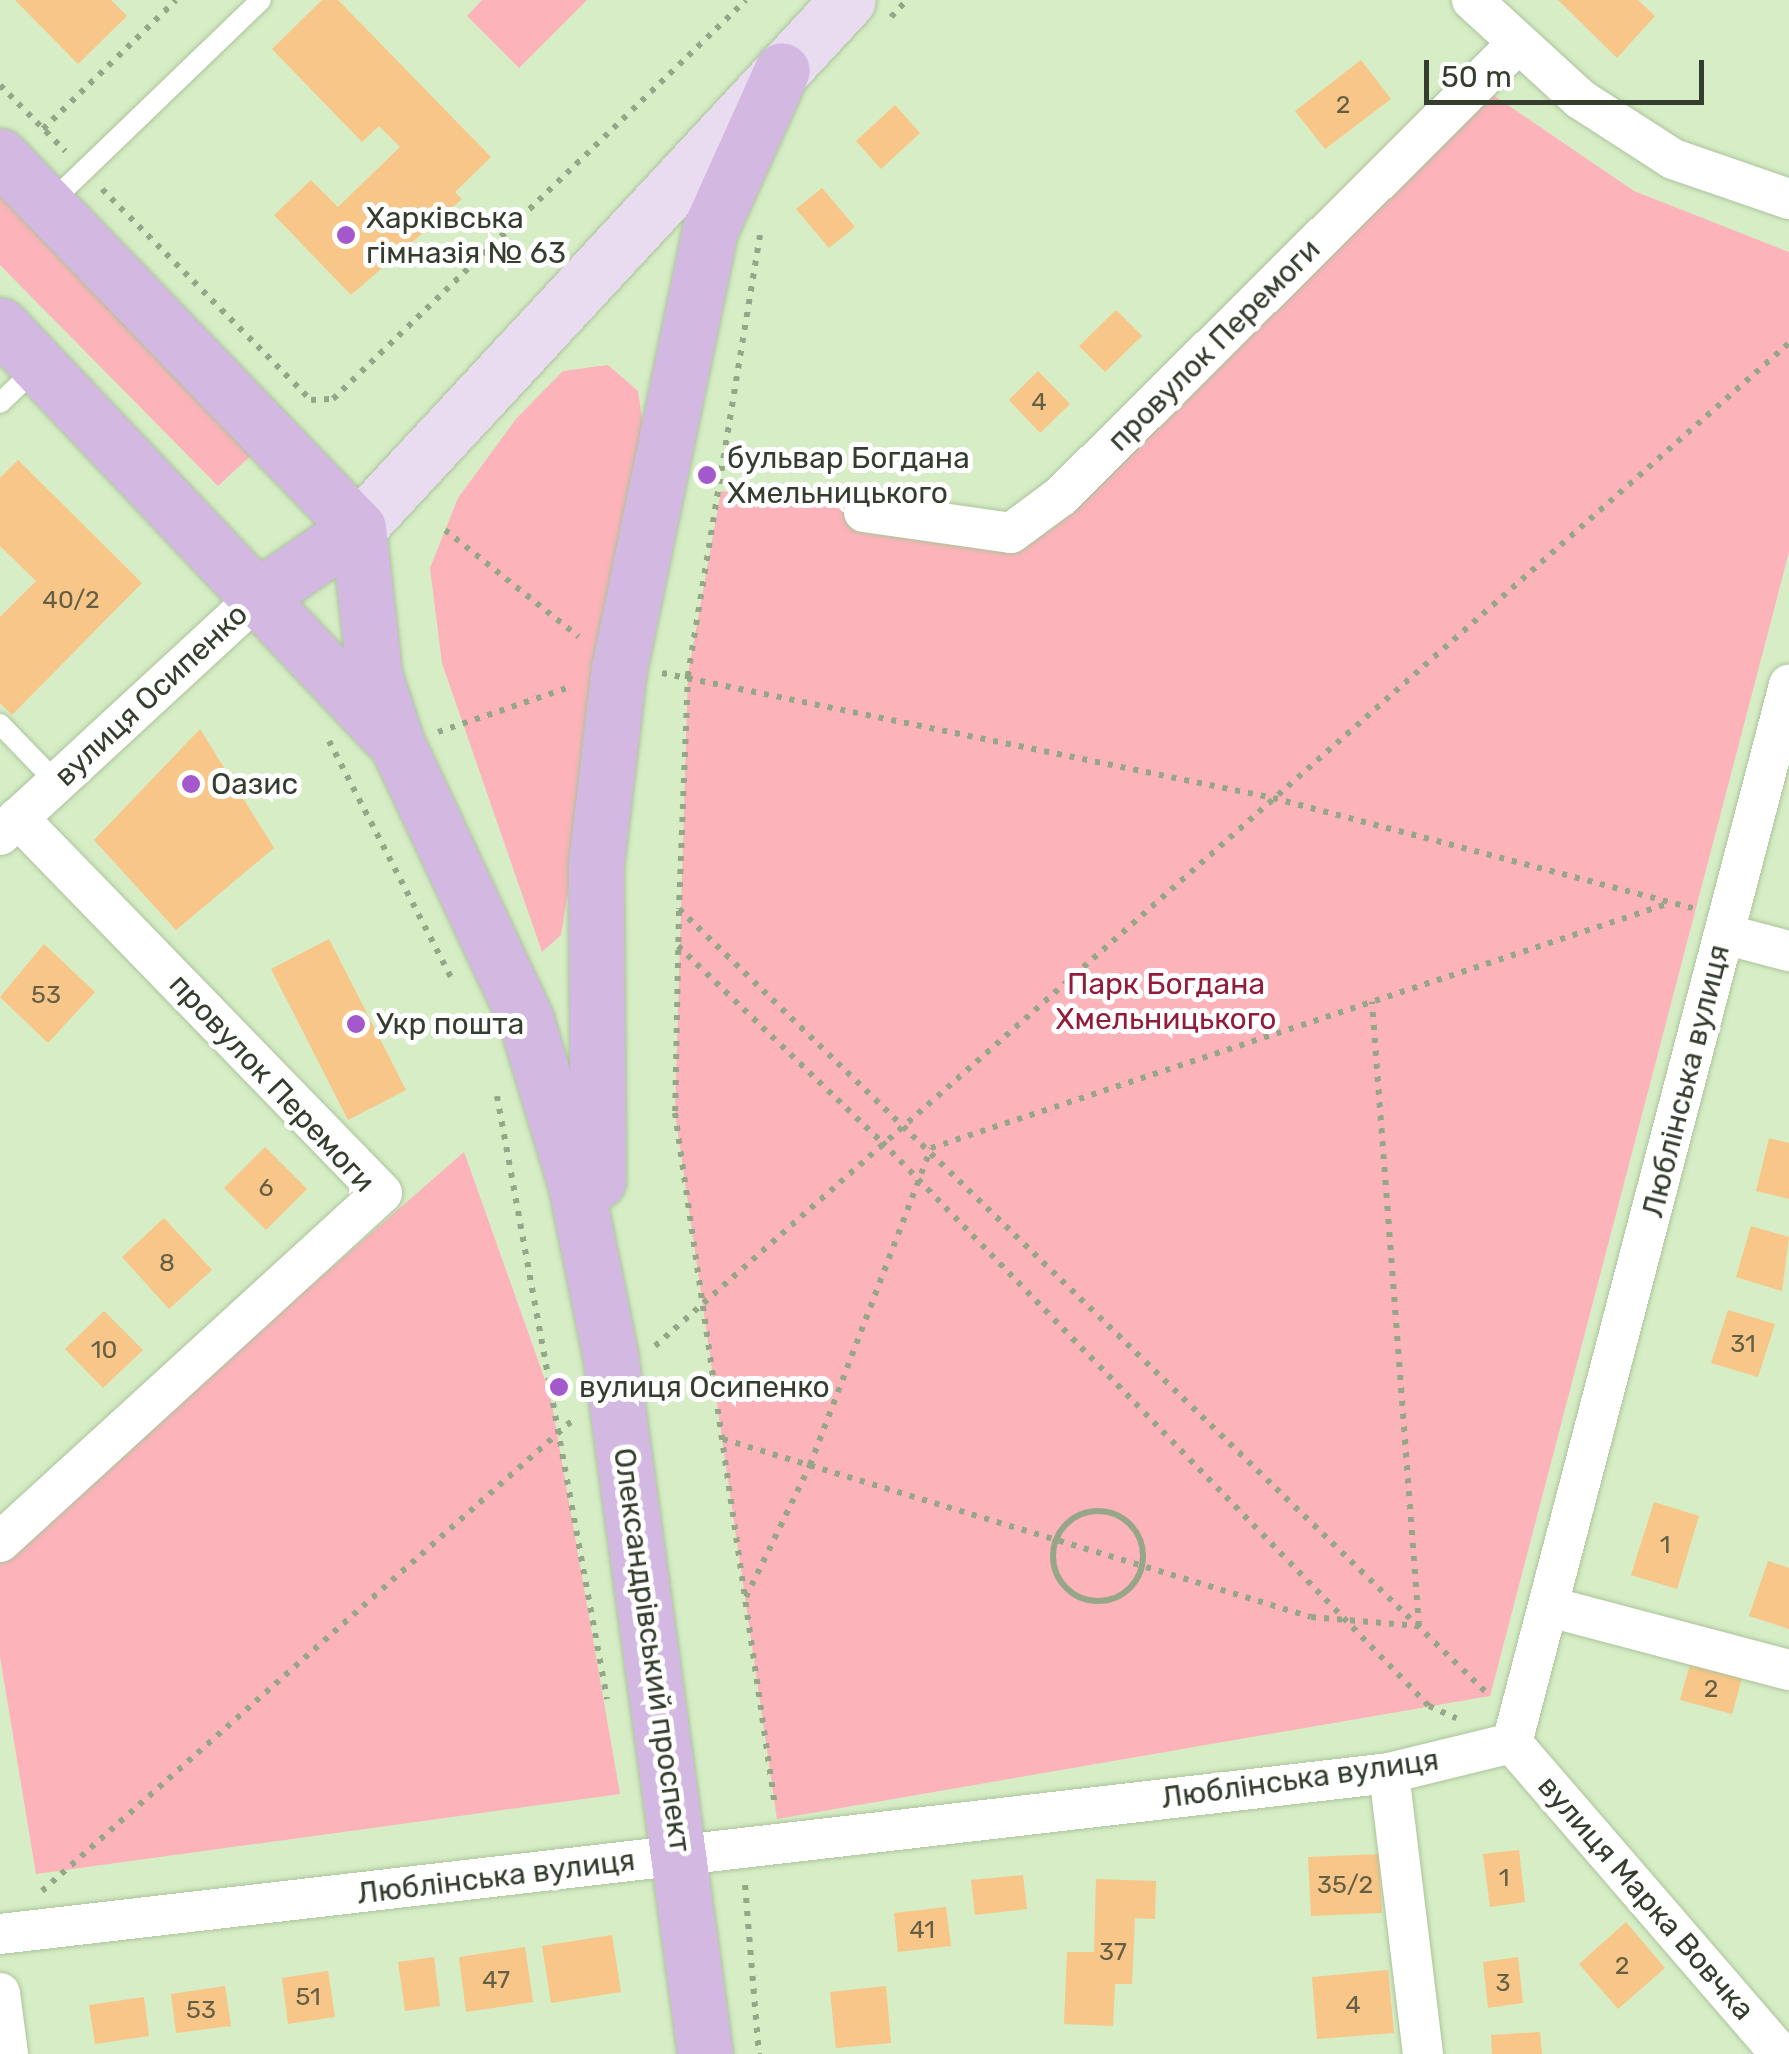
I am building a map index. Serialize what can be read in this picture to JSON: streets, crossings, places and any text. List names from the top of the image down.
{
  "streets": {
    "main road": ["Олександрівський проспект"],
    "street": [
      "провулок Перемоги",
      "вулиця Осипенко",
      "Люблінська вулиця",
      "вулиця Марка Вовчка"
    ]
  },
  "crossings": [
    ["провулок Перемоги", "вулиця Осипенко"],
    ["вулиця Осипенко", "Олександрівський проспект"],
    ["Люблінська вулиця", "Олександрівський проспект"],
    ["Люблінська вулиця", "вулиця Марка Вовчка"]
  ],
  "parks": ["Парк Богдана Хмельницького"],
  "places": [
    "Харківська гімназія № 63",
    "бульвар Богдана Хмельницького",
    "Оазис",
    "Укр пошта",
    "вулиця Осипенко"
  ],
  "house_numbers": [
    "2",
    "4",
    "40/2",
    "53",
    "6",
    "8",
    "31",
    "10",
    "1",
    "2",
    "1",
    "35/2",
    "41",
    "37",
    "2",
    "47",
    "3",
    "51",
    "4",
    "53"
  ],
  "scale_bar": "50 m"
}
